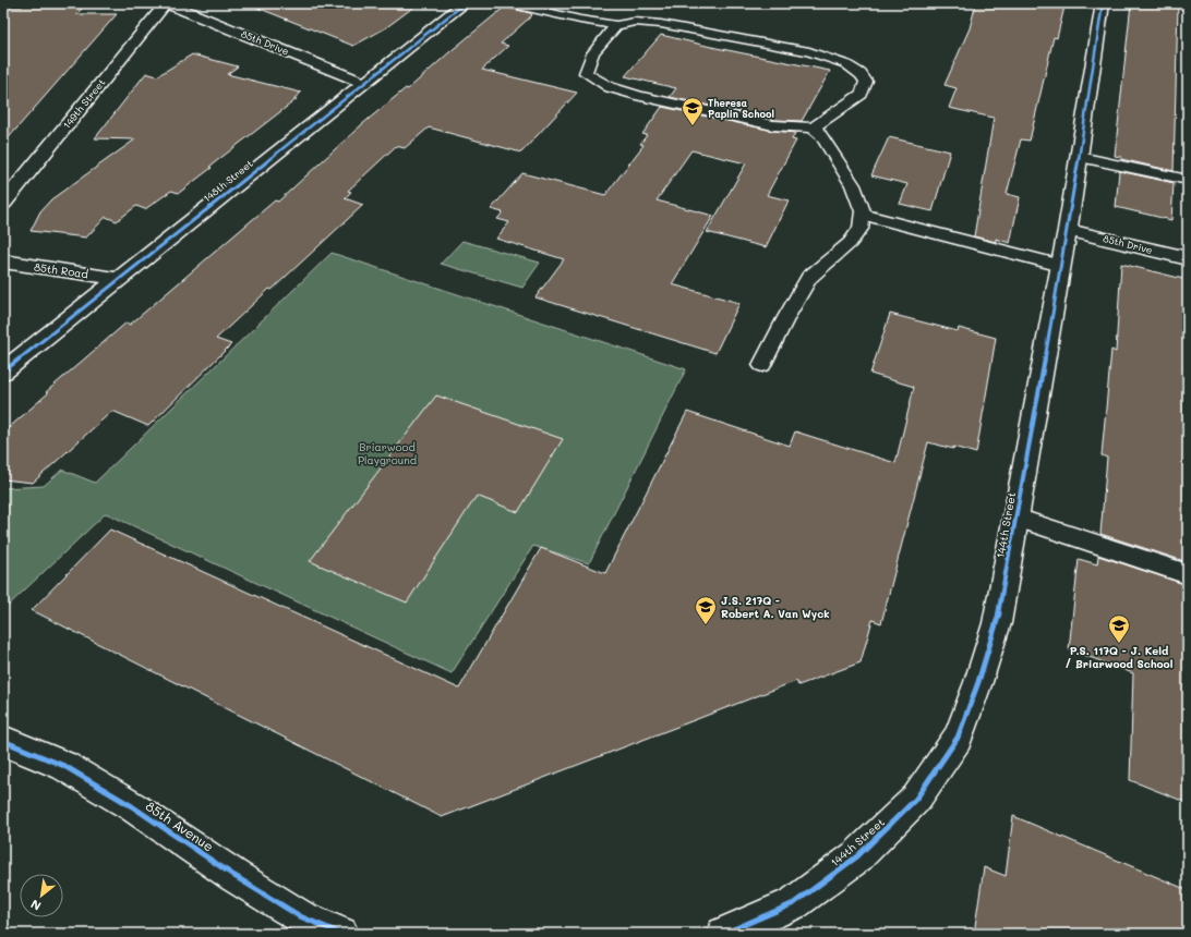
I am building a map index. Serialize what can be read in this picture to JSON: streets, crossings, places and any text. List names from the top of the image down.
{
  "streets": {
    "street": [
      "85th Drive",
      "149th Street",
      "148th Street",
      "85th Road",
      "144th Street",
      "85th Avenue"
    ]
  },
  "crossings": [
    ["85th Drive", "149th Street"],
    ["85th Drive", "148th Street"],
    ["85th Drive", "144th Street"],
    ["148th Street", "85th Road"]
  ],
  "parks": ["Briarwood Playground"],
  "places": {
    "school or university": ["Theresa Paplin School", "J.S. 217Q - Robert A. Van Wyck", "P.S. 117Q - J. Keld / Briarwood School"]
  },
  "north": "bottom left"
}
